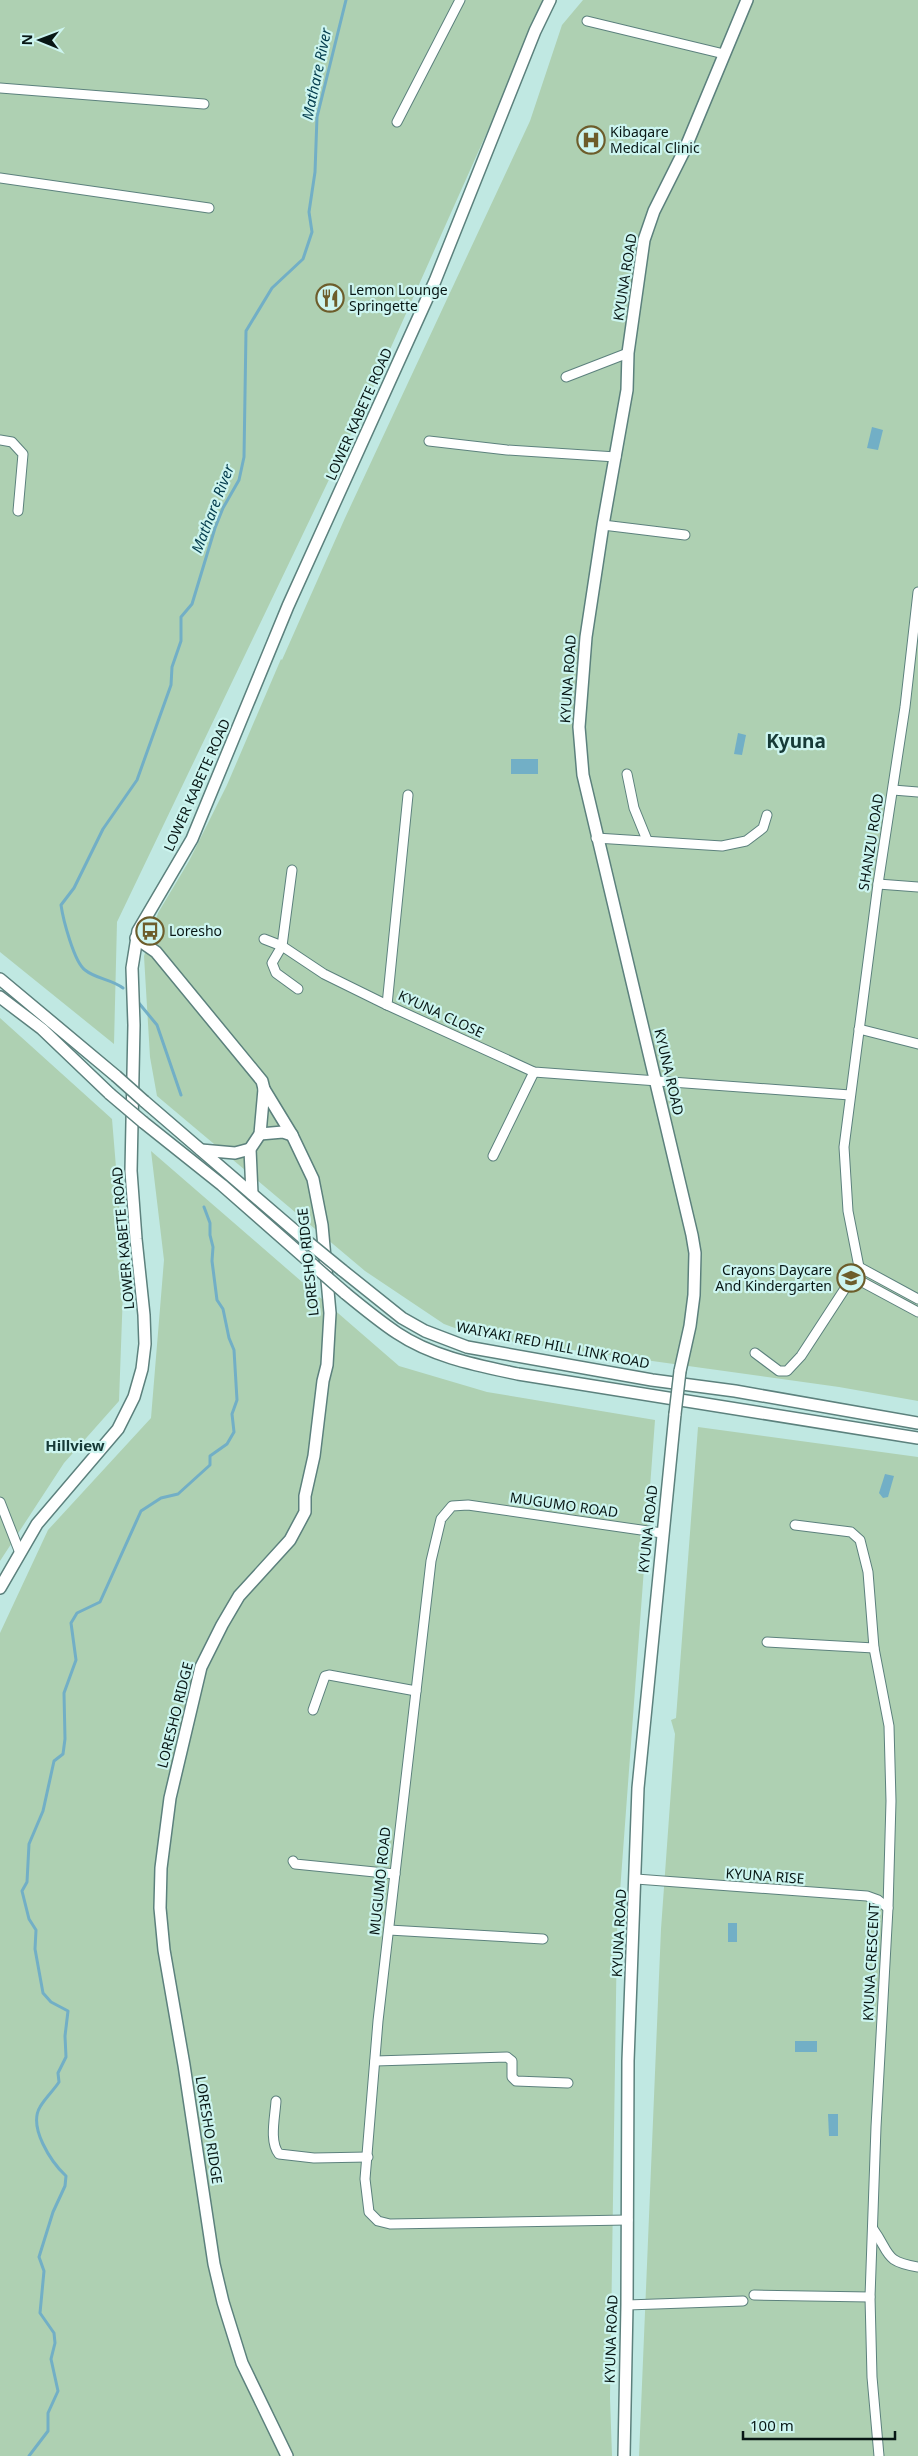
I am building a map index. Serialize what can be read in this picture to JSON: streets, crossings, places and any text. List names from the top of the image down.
{
  "streets": {
    "main road": [
      "KYUNA ROAD",
      "LOWER KABETE ROAD",
      "LORESHO RIDGE",
      "WAIYAKI RED HILL LINK ROAD"
    ],
    "street": [
      "SHANZU ROAD",
      "KYUNA CLOSE",
      "MUGUMO ROAD",
      "KYUNA RISE",
      "KYUNA CRESCENT"
    ]
  },
  "crossings": [
    ["KYUNA ROAD", "KYUNA CLOSE"],
    ["KYUNA ROAD", "MUGUMO ROAD"],
    ["KYUNA ROAD", "KYUNA RISE"],
    ["LOWER KABETE ROAD", "LORESHO RIDGE"],
    ["KYUNA RISE", "KYUNA CRESCENT"]
  ],
  "districts": ["Kyuna", "Hillview"],
  "water": ["Mathare River"],
  "places": {
    "hospital": ["Kibagare Medical Clinic"],
    "restaurant": ["Lemon Lounge Springette"],
    "bus stop": ["Loresho"],
    "school or university": ["Crayons Daycare And Kindergarten"]
  },
  "scale_bar": "100 m",
  "north": "left"
}
